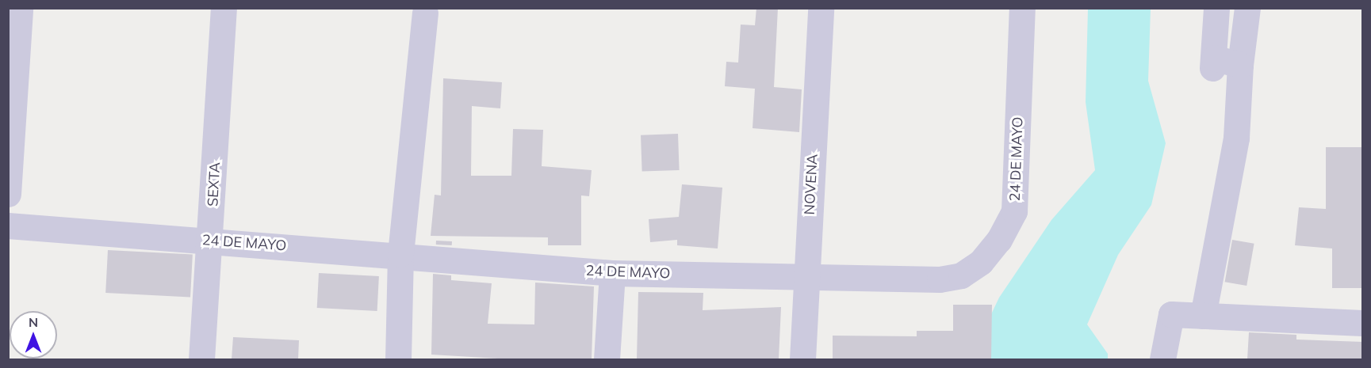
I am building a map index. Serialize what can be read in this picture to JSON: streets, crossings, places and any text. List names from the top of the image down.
{
  "streets": {
    "street": ["24 DE MAYO", "SEXTA", "NOVENA"]
  },
  "crossings": [
    ["24 DE MAYO", "SEXTA"],
    ["24 DE MAYO", "NOVENA"]
  ],
  "north": "top"
}
